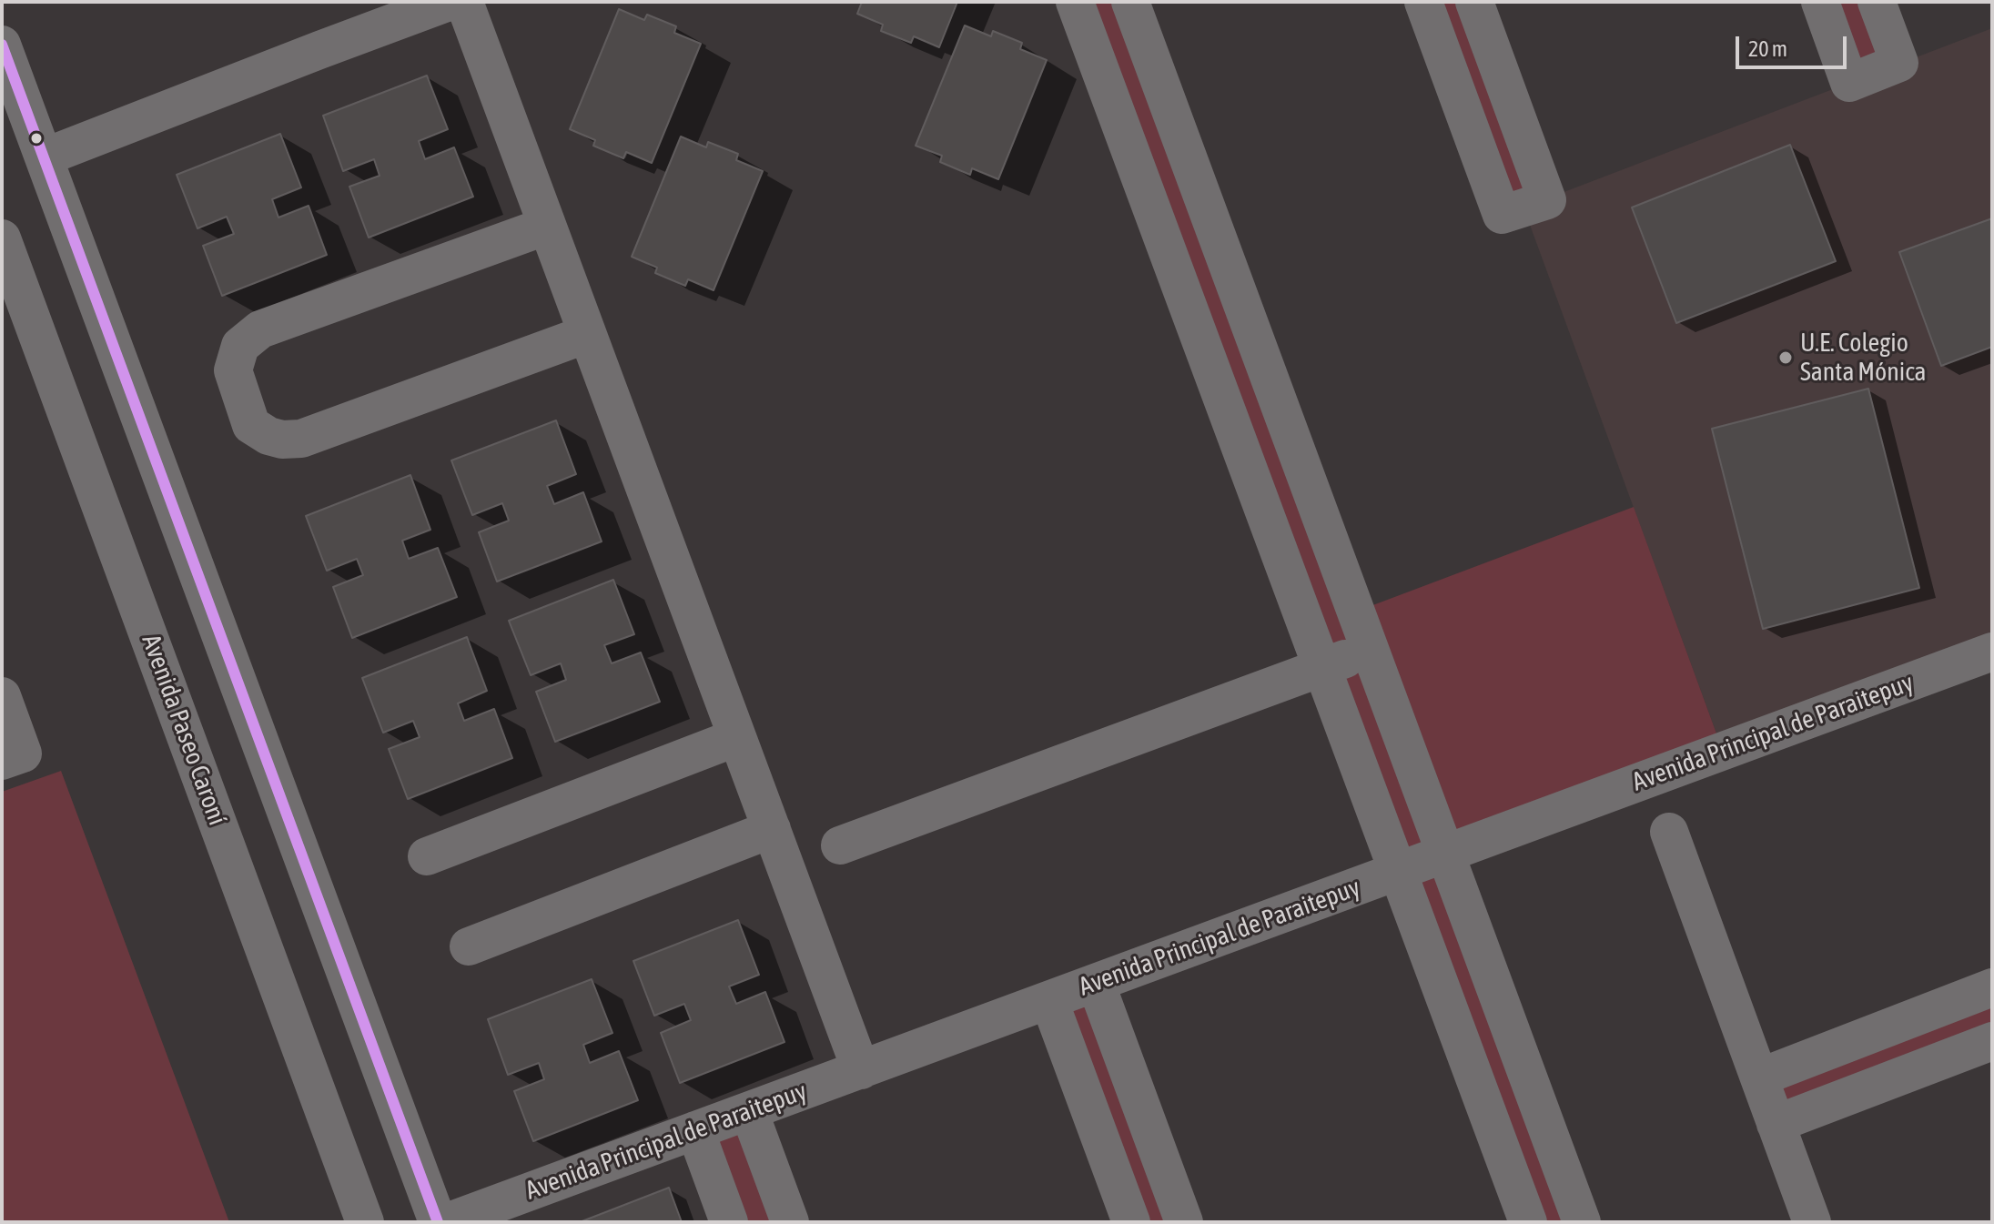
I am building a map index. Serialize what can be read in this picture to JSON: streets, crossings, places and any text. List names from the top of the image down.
{
  "streets": {
    "street": ["Avenida Paseo Caroní", "Avenida Principal de Paraitepuy"]
  },
  "places": ["U.E. Colegio Santa Mónica"],
  "scale_bar": "20 m"
}
